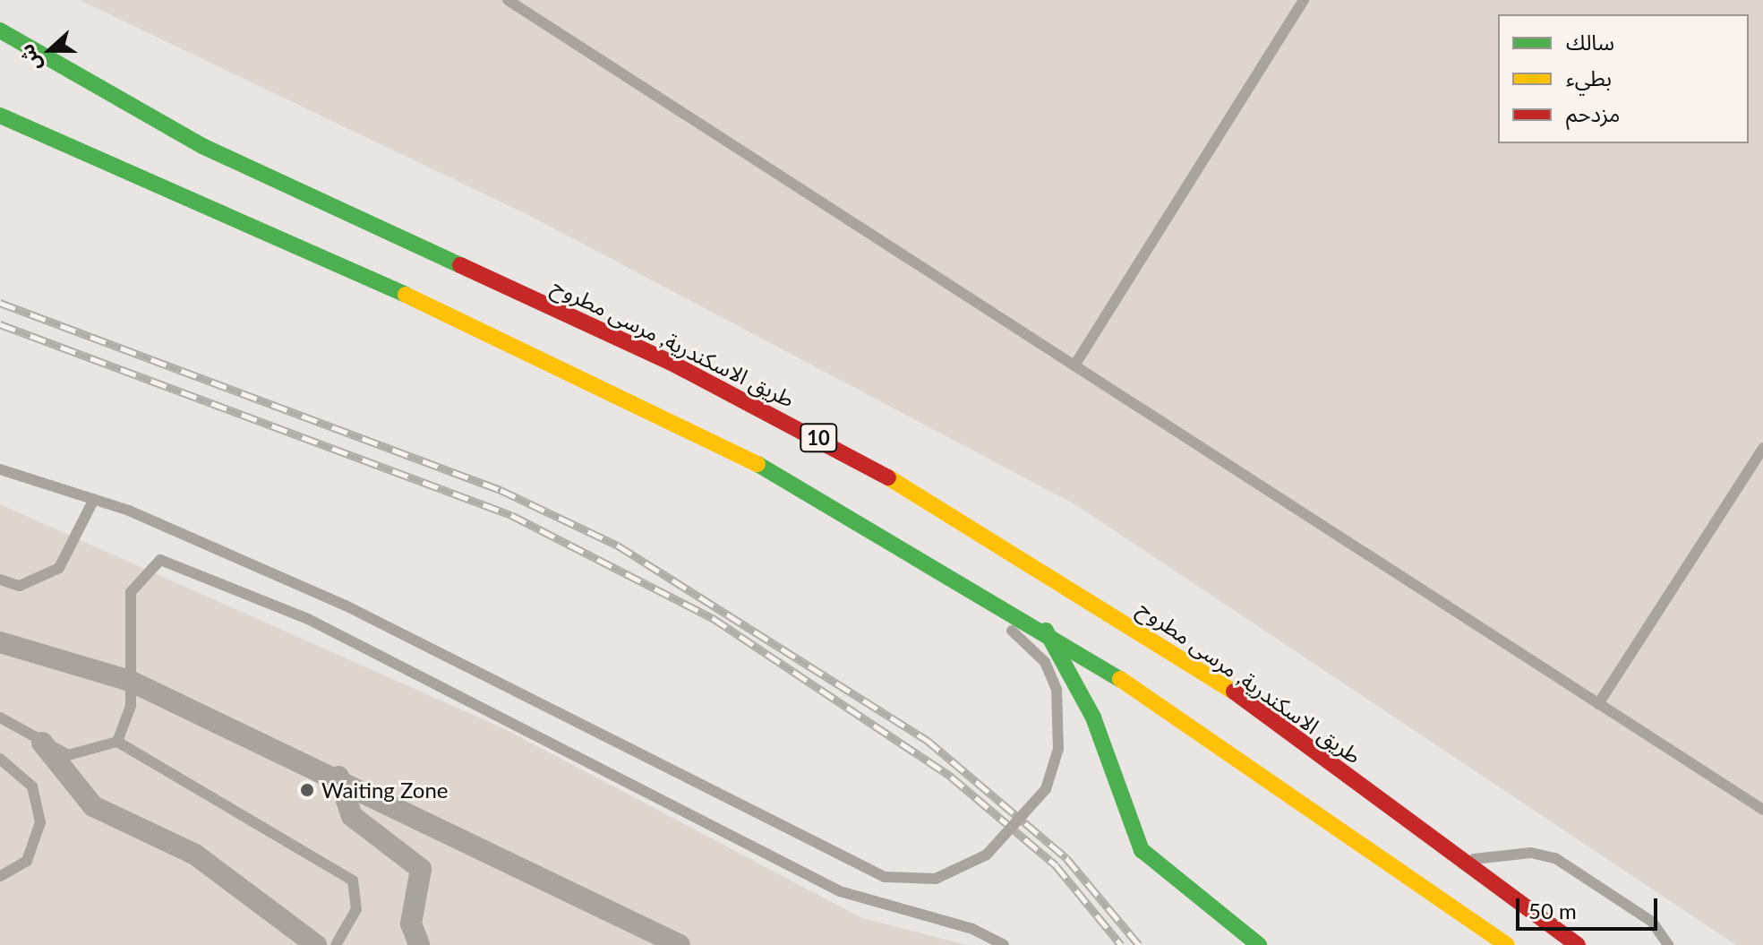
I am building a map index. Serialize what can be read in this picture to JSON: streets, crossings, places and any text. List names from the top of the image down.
{
  "streets": {
    "main road": ["طريق الاسكندرية, مرسى مطروح", "10"]
  },
  "places": ["Waiting Zone"],
  "legend": ["سالك", "بطيء", "مزدحم"],
  "scale_bar": "50 m",
  "north": "left"
}
